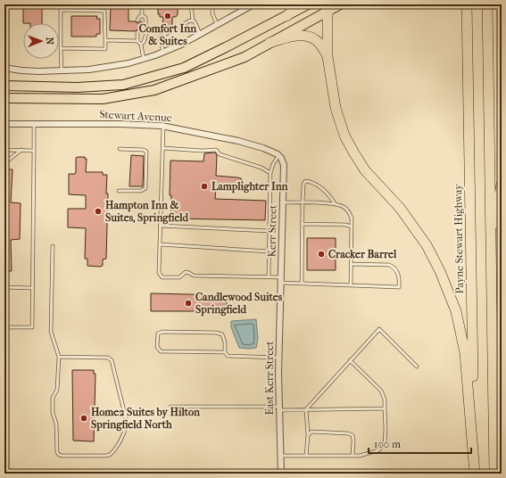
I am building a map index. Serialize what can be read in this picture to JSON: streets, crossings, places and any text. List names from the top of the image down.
{
  "streets": {
    "highway": ["Payne Stewart Highway"],
    "street": ["Stewart Avenue", "Kerr Street", "East Kerr Street"]
  },
  "crossings": [
    ["Stewart Avenue", "Kerr Street"],
    ["Kerr Street", "East Kerr Street"]
  ],
  "places": [
    "Comfort Inn & Suites",
    "Lamplighter Inn",
    "Hampton Inn & Suites, Springfield",
    "Cracker Barrel",
    "Candlewood Suites Springfield",
    "Home2 Suites by Hilton Springfield North"
  ],
  "scale_bar": "100 m",
  "north": "right"
}
